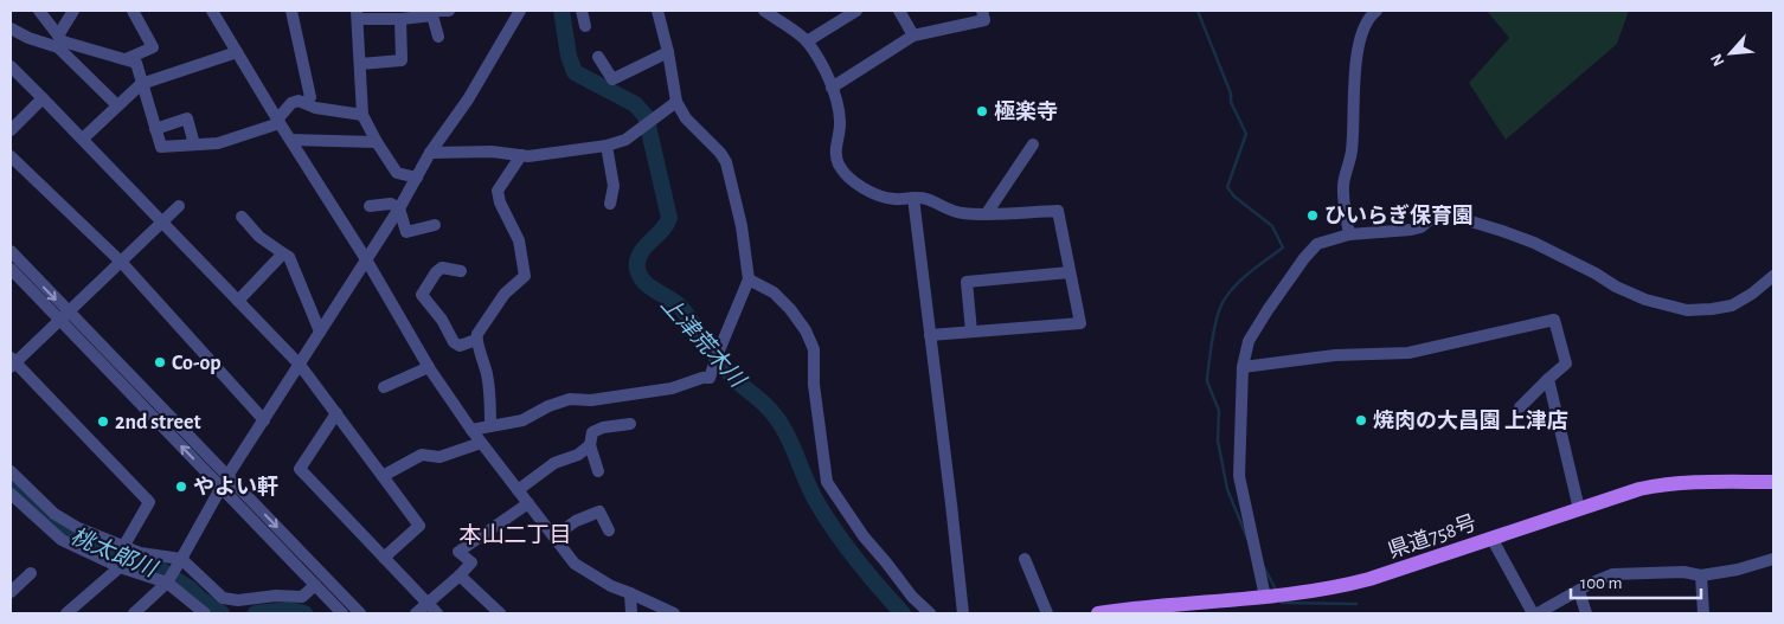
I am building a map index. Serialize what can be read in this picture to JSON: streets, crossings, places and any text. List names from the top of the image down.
{
  "streets": {
    "main road": ["県道758号"]
  },
  "districts": ["本山二丁目"],
  "water": ["上津荒木川", "桃太郎川"],
  "places": [
    "極楽寺",
    "ひいらぎ保育園",
    "Co-op",
    "焼肉の大昌園 上津店",
    "2nd street",
    "やよい軒"
  ],
  "scale_bar": "100 m",
  "north": "bottom left"
}
